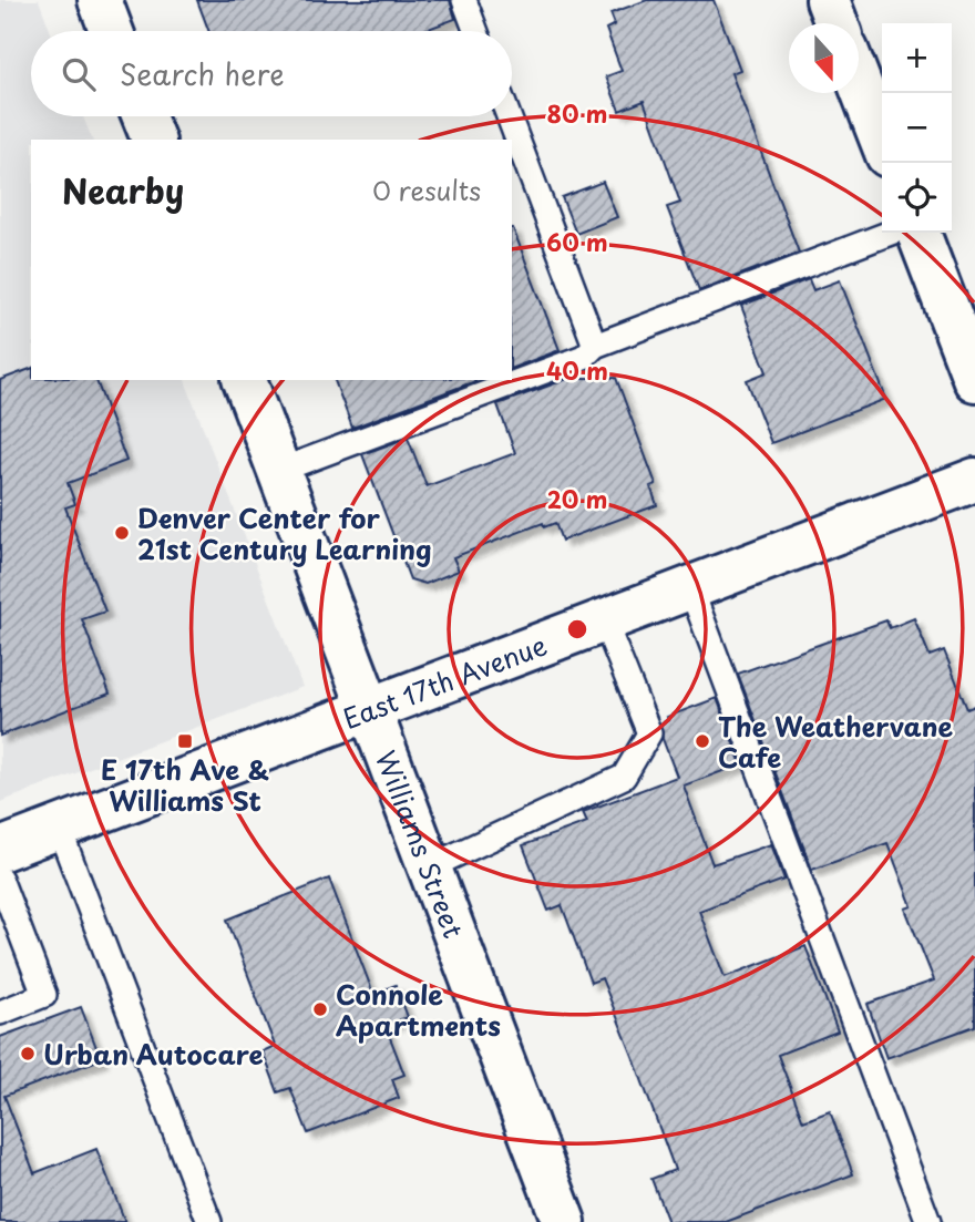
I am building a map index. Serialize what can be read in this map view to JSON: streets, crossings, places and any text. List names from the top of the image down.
{
  "streets": {
    "street": ["East 17th Avenue", "Williams Street"]
  },
  "crossings": [
    ["East 17th Avenue", "Williams Street"]
  ],
  "places": {
    "other": [
      "Denver Center for 21st Century Learning",
      "The Weathervane Cafe",
      "Connole Apartments",
      "Urban Autocare"
    ],
    "transit": ["E 17th Ave & Williams St"]
  },
  "north": "bottom",
  "page": {
    "map_buttons": ["+", "−"],
    "search": "Search here",
    "heading": ["Nearby", "0 results"]
  },
  "rings": [
    "80 m",
    "60 m",
    "40 m",
    "20 m"
  ]
}
